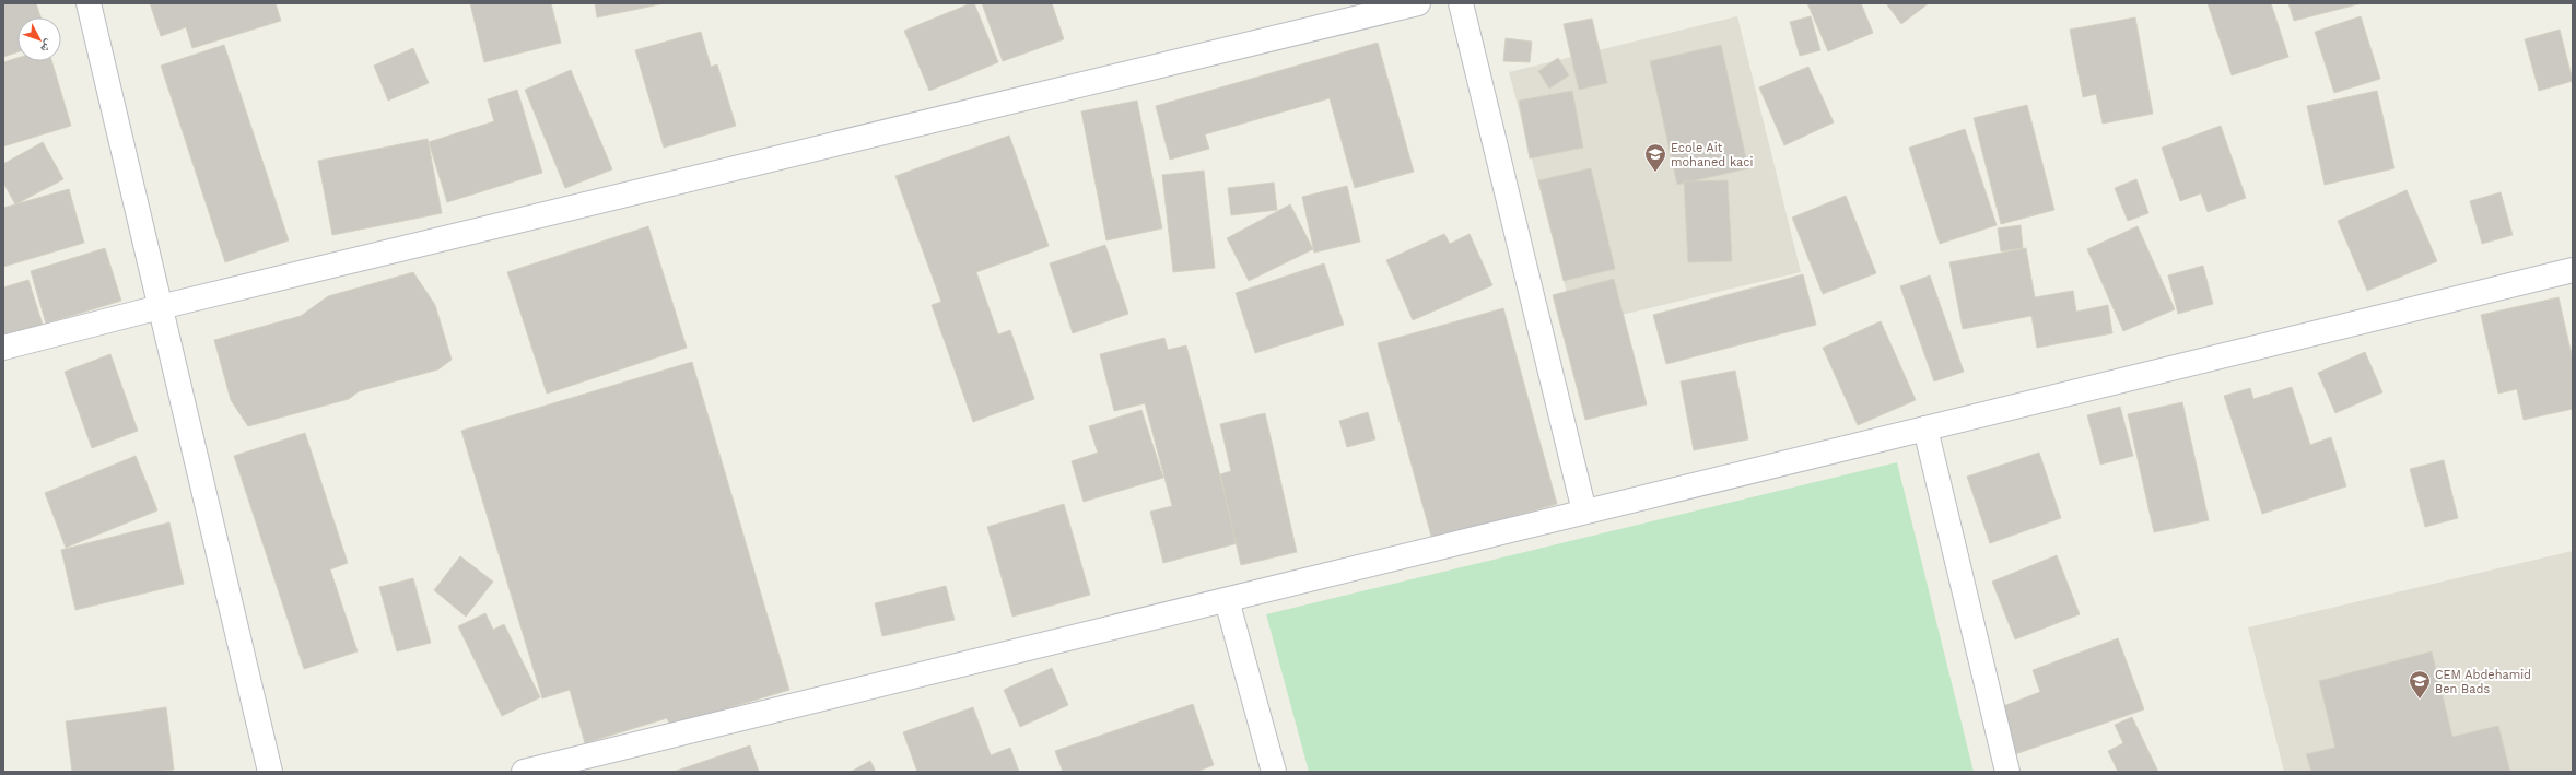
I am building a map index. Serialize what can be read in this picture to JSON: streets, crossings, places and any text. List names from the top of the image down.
{
  "places": {
    "school or university": ["Ecole Ait mohaned kaci", "CEM Abdehamid Ben Bads"]
  },
  "north": "bottom right"
}
